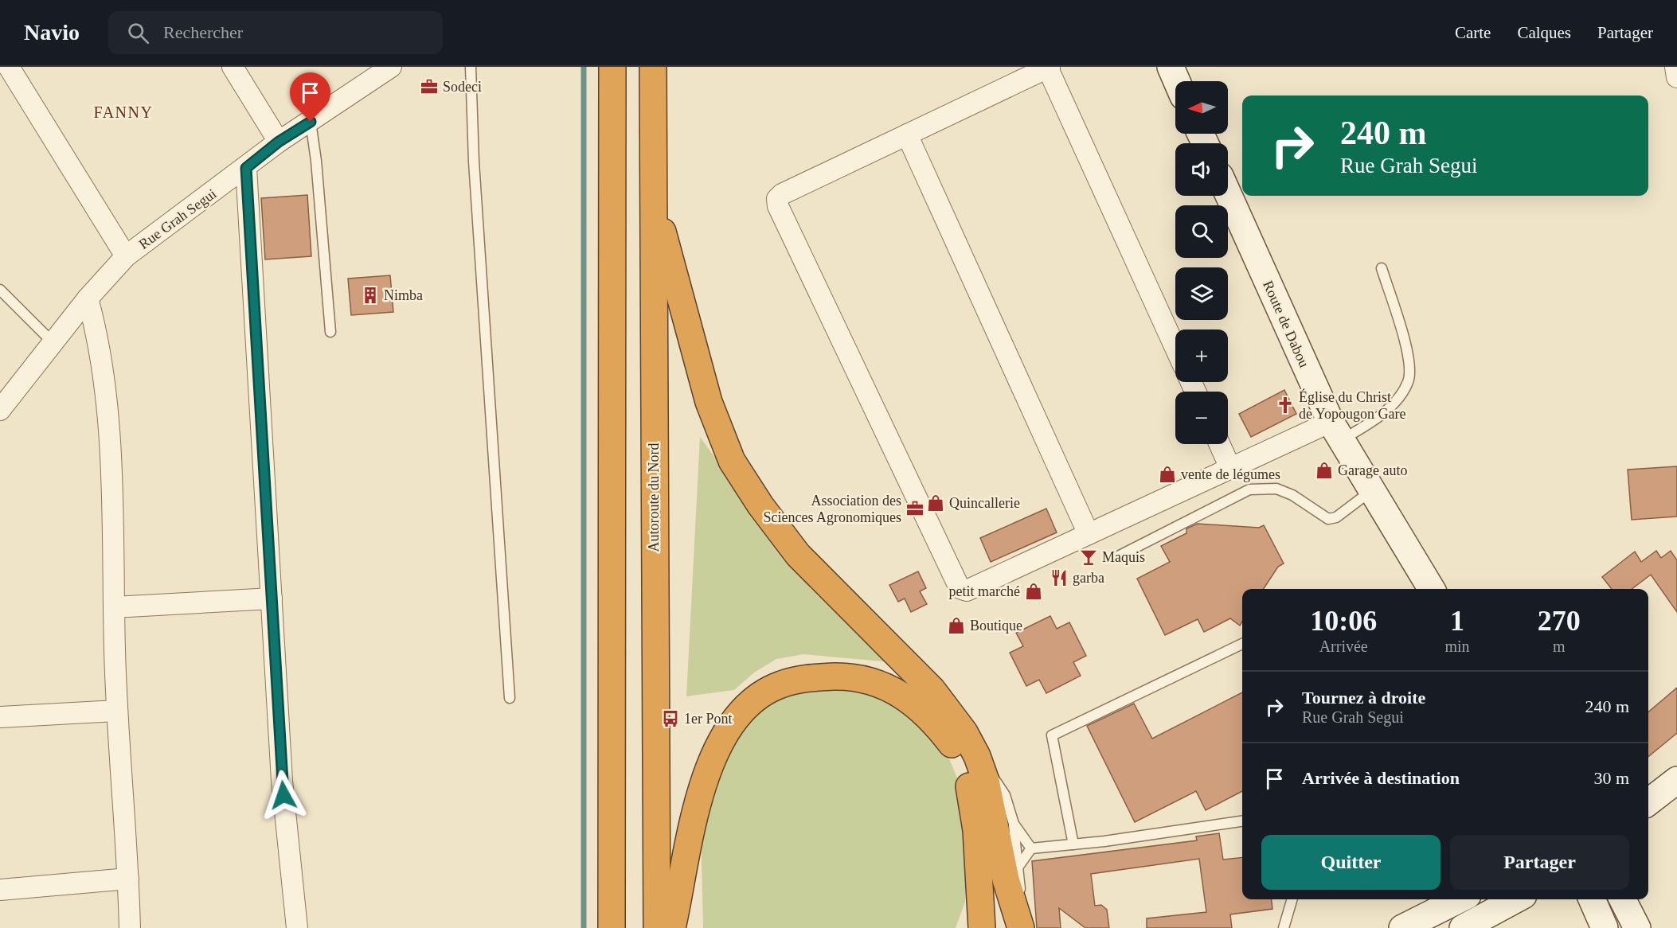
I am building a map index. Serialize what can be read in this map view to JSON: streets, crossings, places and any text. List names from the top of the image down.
{
  "streets": {
    "highway": ["Autoroute du Nord"],
    "street": ["Rue Grah Segui", "Route de Dabou"]
  },
  "districts": ["FANNY"],
  "places": {
    "office": ["Sodeci", "Association des Sciences Agronomiques"],
    "building": ["Nimba"],
    "church": ["Église du Christ de Yopougon Gare"],
    "shop": [
      "Garage auto",
      "vente de légumes",
      "Quincallerie",
      "petit marché",
      "Boutique"
    ],
    "bar": ["Maquis"],
    "restaurant": ["garba"],
    "bus stop": ["1er Pont"]
  },
  "north": "left",
  "page": {
    "header": "Navio",
    "search": "Rechercher",
    "nav": ["Carte", "Calques", "Partager"],
    "map_buttons": ["+", "−"],
    "turn": ["240 m", "Rue Grah Segui"],
    "eta": [
      "10:06",
      "Arrivée",
      "1",
      "min",
      "270",
      "m"
    ],
    "list": [
      {
        "name": "Tournez à droite",
        "note": "Rue Grah Segui",
        "value": "240 m"
      },
      {
        "name": "Arrivée à destination",
        "value": "30 m"
      }
    ],
    "buttons": ["Quitter", "Partager"]
  }
}
